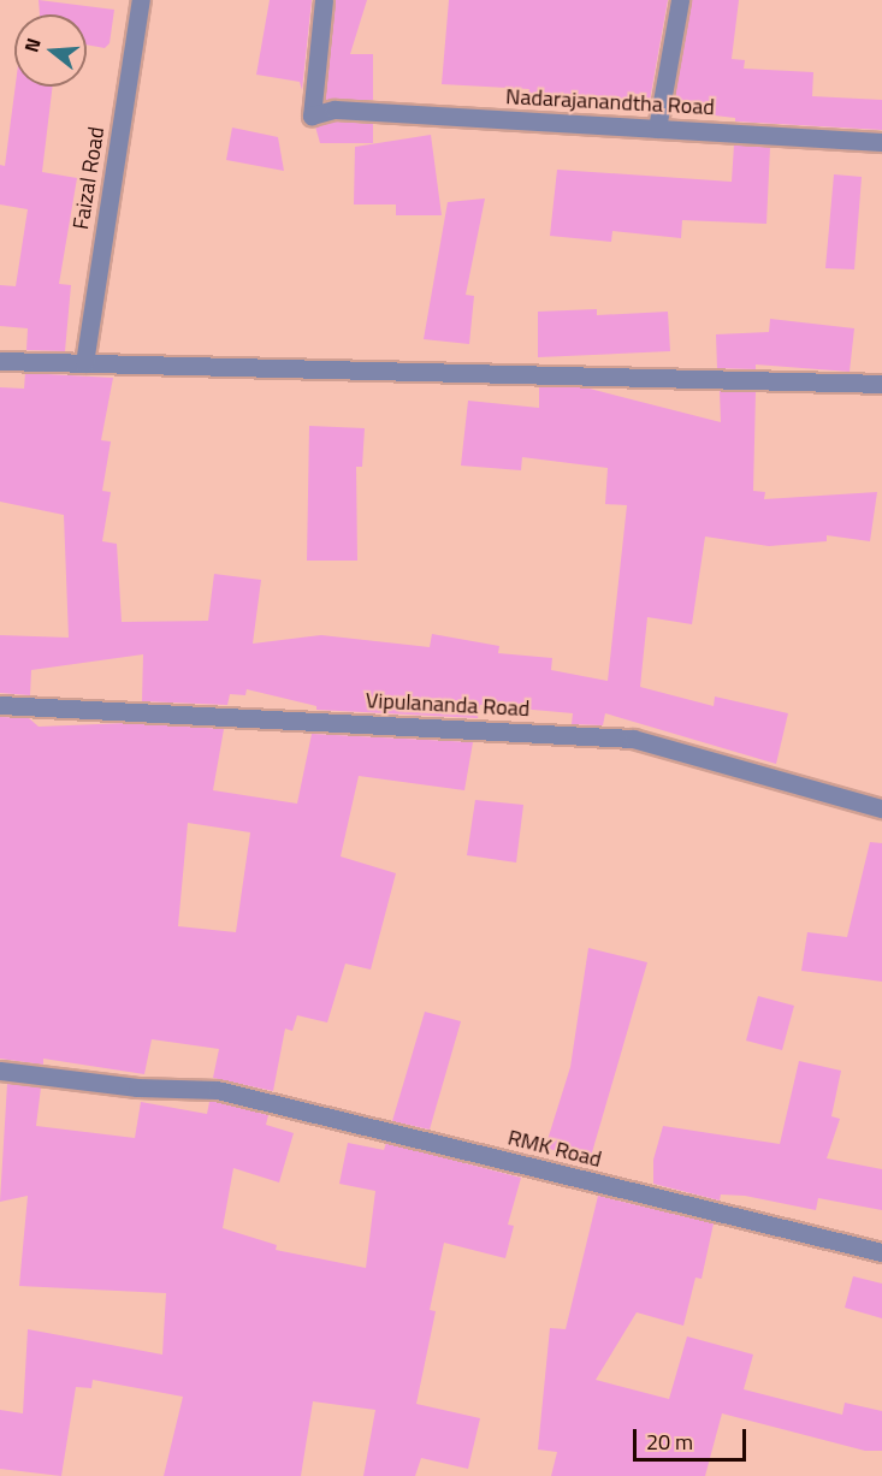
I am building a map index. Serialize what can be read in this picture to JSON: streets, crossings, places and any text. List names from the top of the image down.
{
  "streets": {
    "street": [
      "Nadarajanandtha Road",
      "Faizal Road",
      "Vipulananda Road",
      "RMK Road"
    ]
  },
  "scale_bar": "20 m",
  "north": "left"
}
